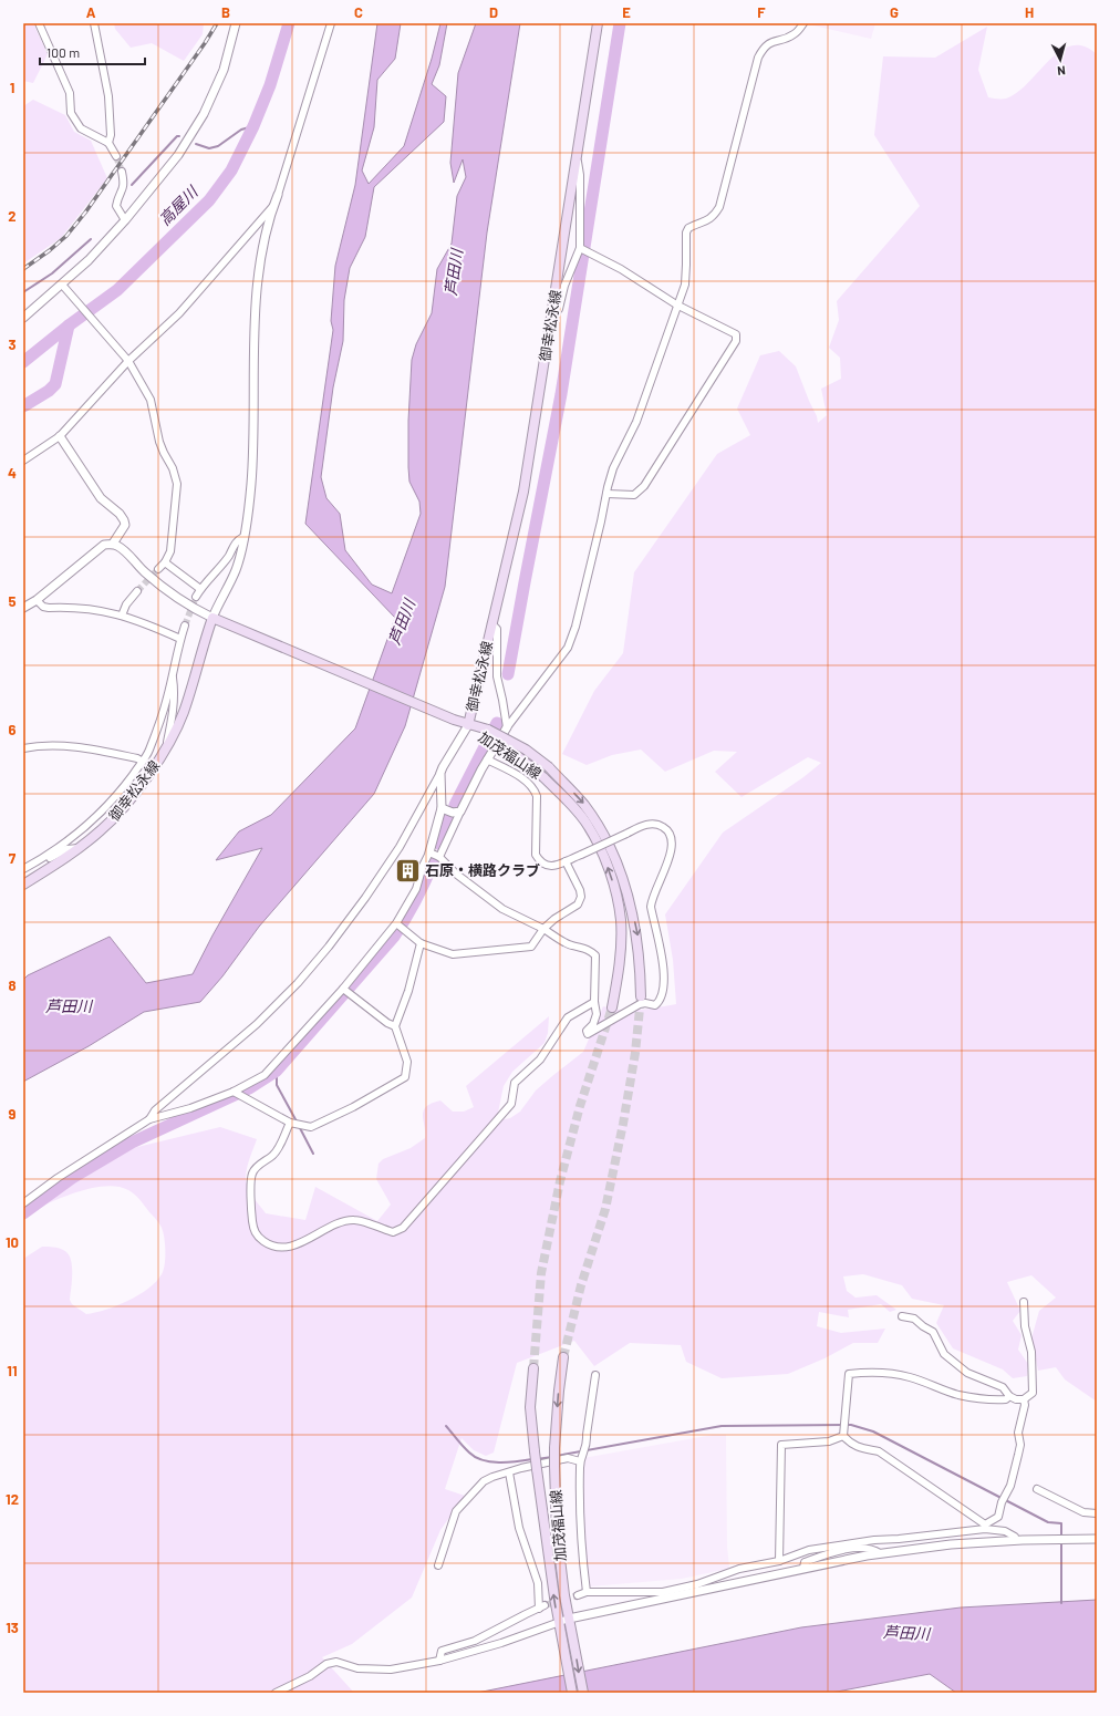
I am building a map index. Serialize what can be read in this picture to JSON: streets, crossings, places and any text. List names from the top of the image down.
{
  "streets": {
    "main road": ["御幸松永線", "加茂福山線"]
  },
  "crossings": [
    ["御幸松永線", "加茂福山線"]
  ],
  "water": ["高屋川", "芦田川"],
  "places": {
    "building": ["石原・横路クラブ"]
  },
  "scale_bar": "100 m",
  "north": "bottom",
  "grid": {
    "columns": [
      "A",
      "B",
      "C",
      "D",
      "E",
      "F",
      "G",
      "H"
    ],
    "rows": [
      "1",
      "2",
      "3",
      "4",
      "5",
      "6",
      "7",
      "8",
      "9",
      "10",
      "11",
      "12",
      "13"
    ]
  }
}
